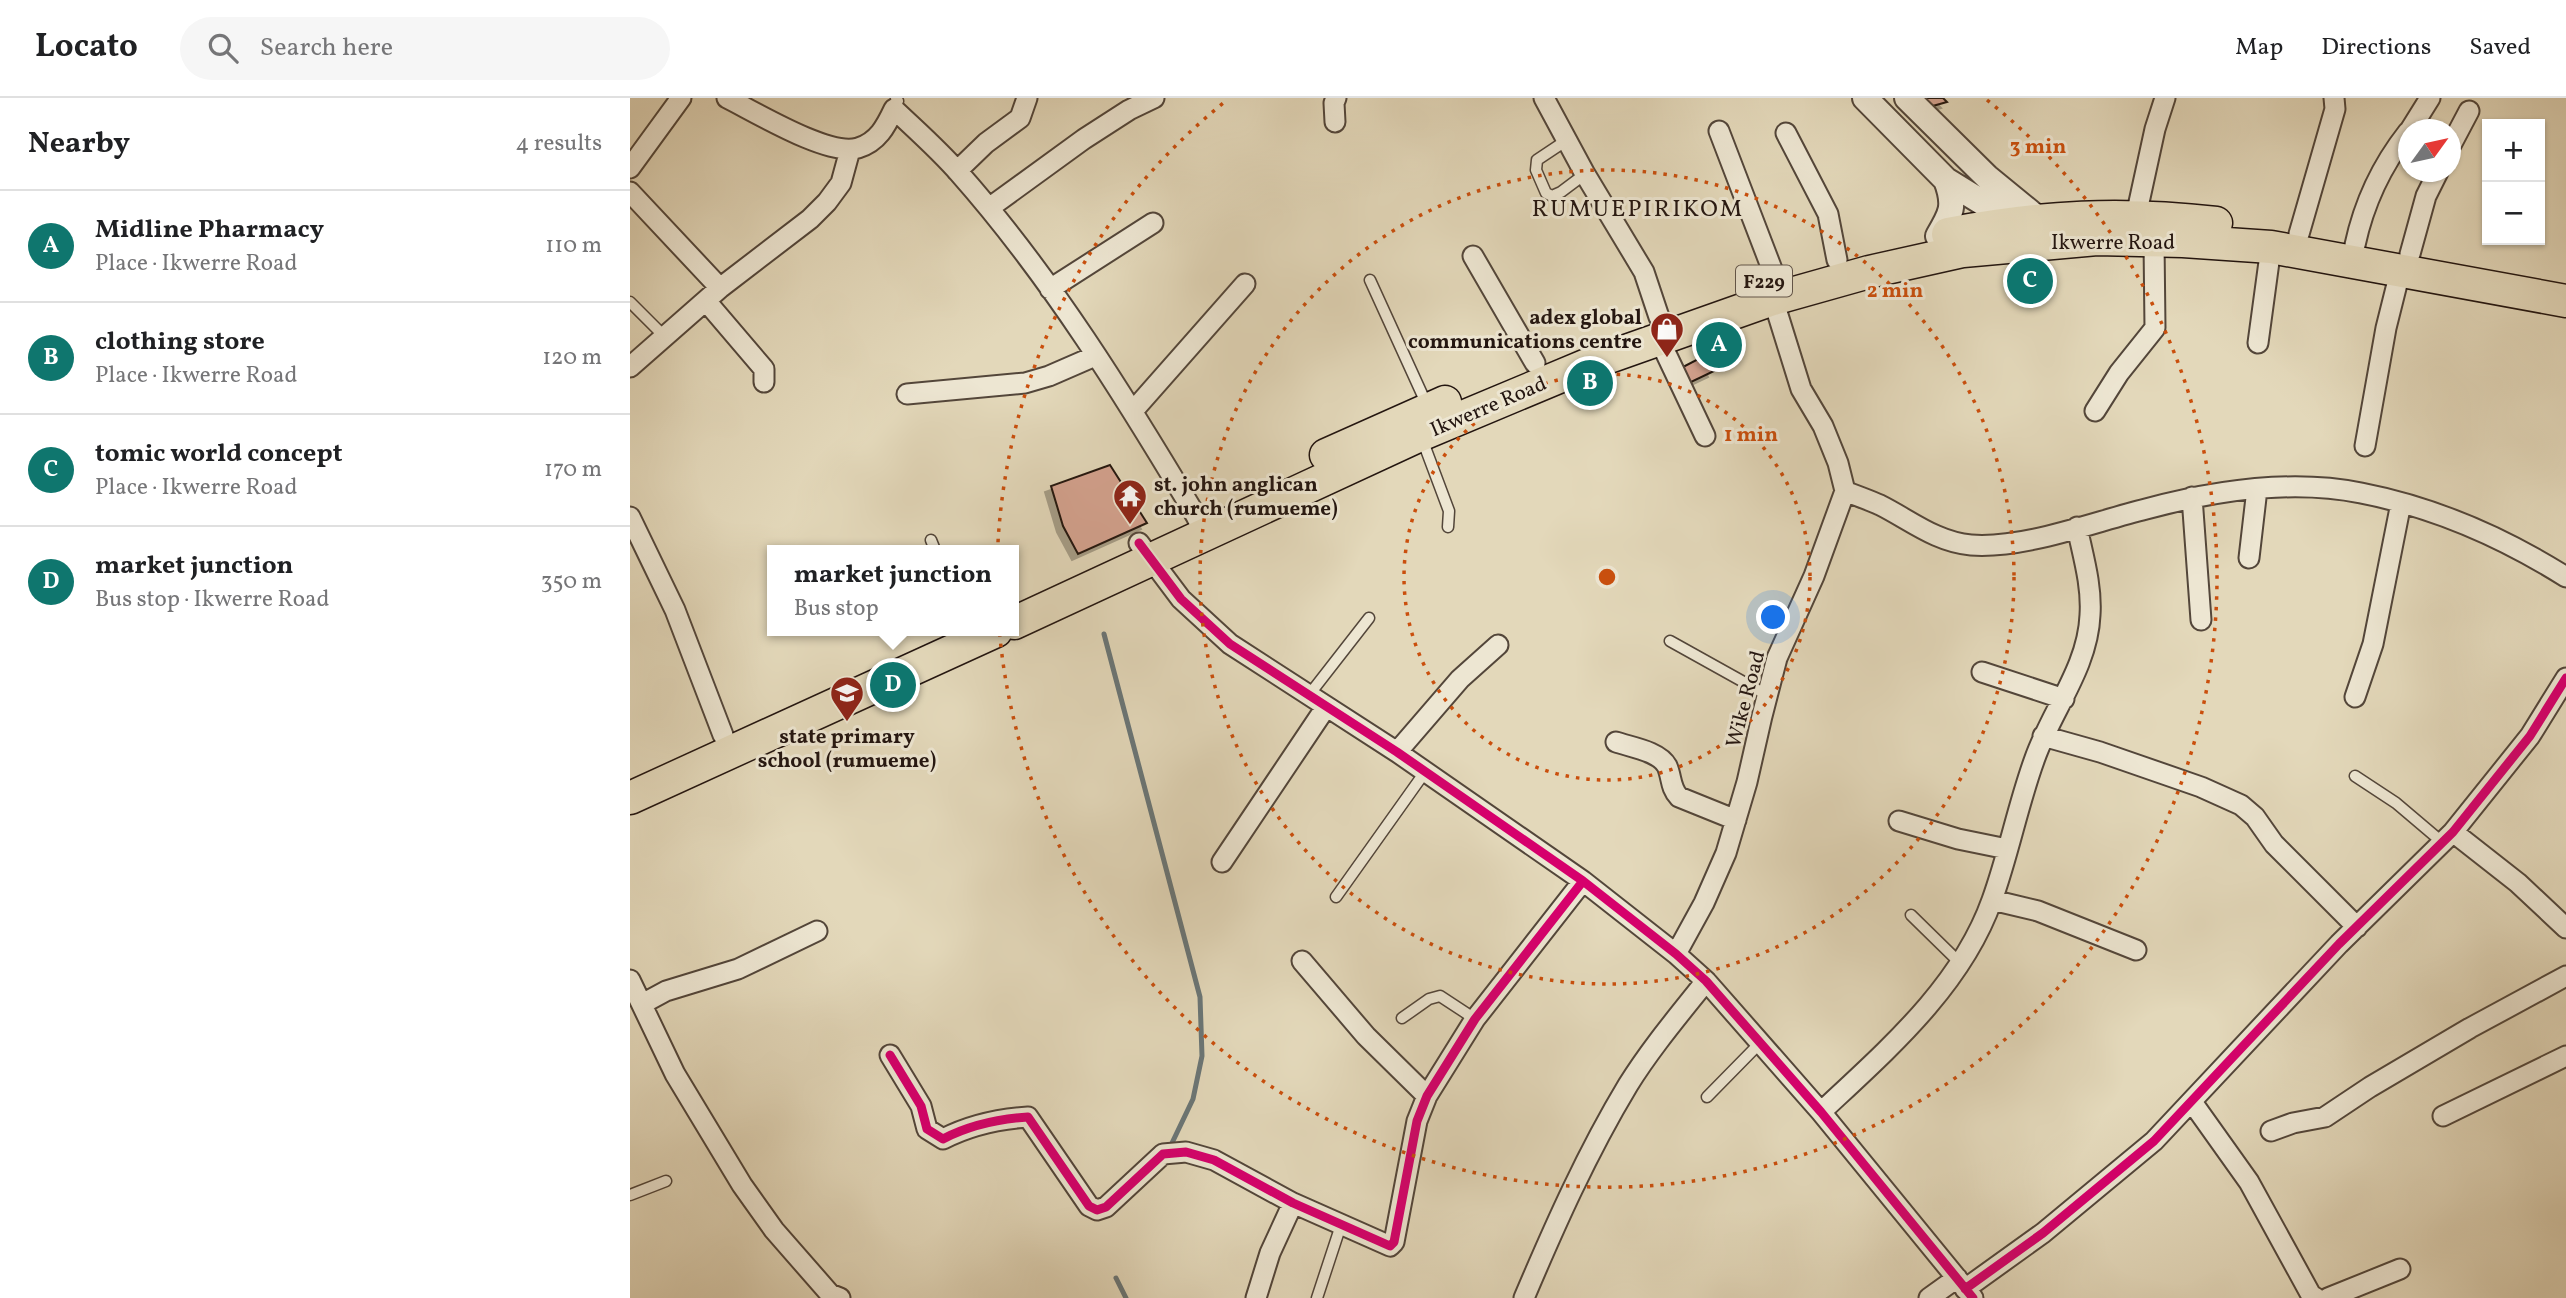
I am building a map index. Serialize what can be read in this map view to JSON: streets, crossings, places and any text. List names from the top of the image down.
{
  "streets": {
    "main road": ["Ikwerre Road", "F229"],
    "street": ["Wike Road"]
  },
  "districts": ["RUMUEPIRIKOM"],
  "places": {
    "shop": ["adex global communications centre"],
    "temple": ["st. john anglican church (rumueme)"],
    "school or university": ["state primary school (rumueme)"]
  },
  "north": "top right",
  "page": {
    "header": "Locato",
    "search": "Search here",
    "nav": ["Map", "Directions", "Saved"],
    "heading": ["Nearby", "4 results"],
    "map_buttons": ["+", "−"],
    "list": [
      {
        "mark": "A",
        "name": "Midline Pharmacy",
        "note": "Place · Ikwerre Road",
        "value": "110 m"
      },
      {
        "mark": "B",
        "name": "clothing store",
        "note": "Place · Ikwerre Road",
        "value": "120 m"
      },
      {
        "mark": "C",
        "name": "tomic world concept",
        "note": "Place · Ikwerre Road",
        "value": "170 m"
      },
      {
        "mark": "D",
        "name": "market junction",
        "note": "Bus stop · Ikwerre Road",
        "value": "350 m"
      }
    ],
    "pins": [
      "C",
      "A",
      "B",
      "D"
    ],
    "popup": ["market junction", "Bus stop"]
  },
  "rings": ["3 min", "2 min", "1 min"]
}
